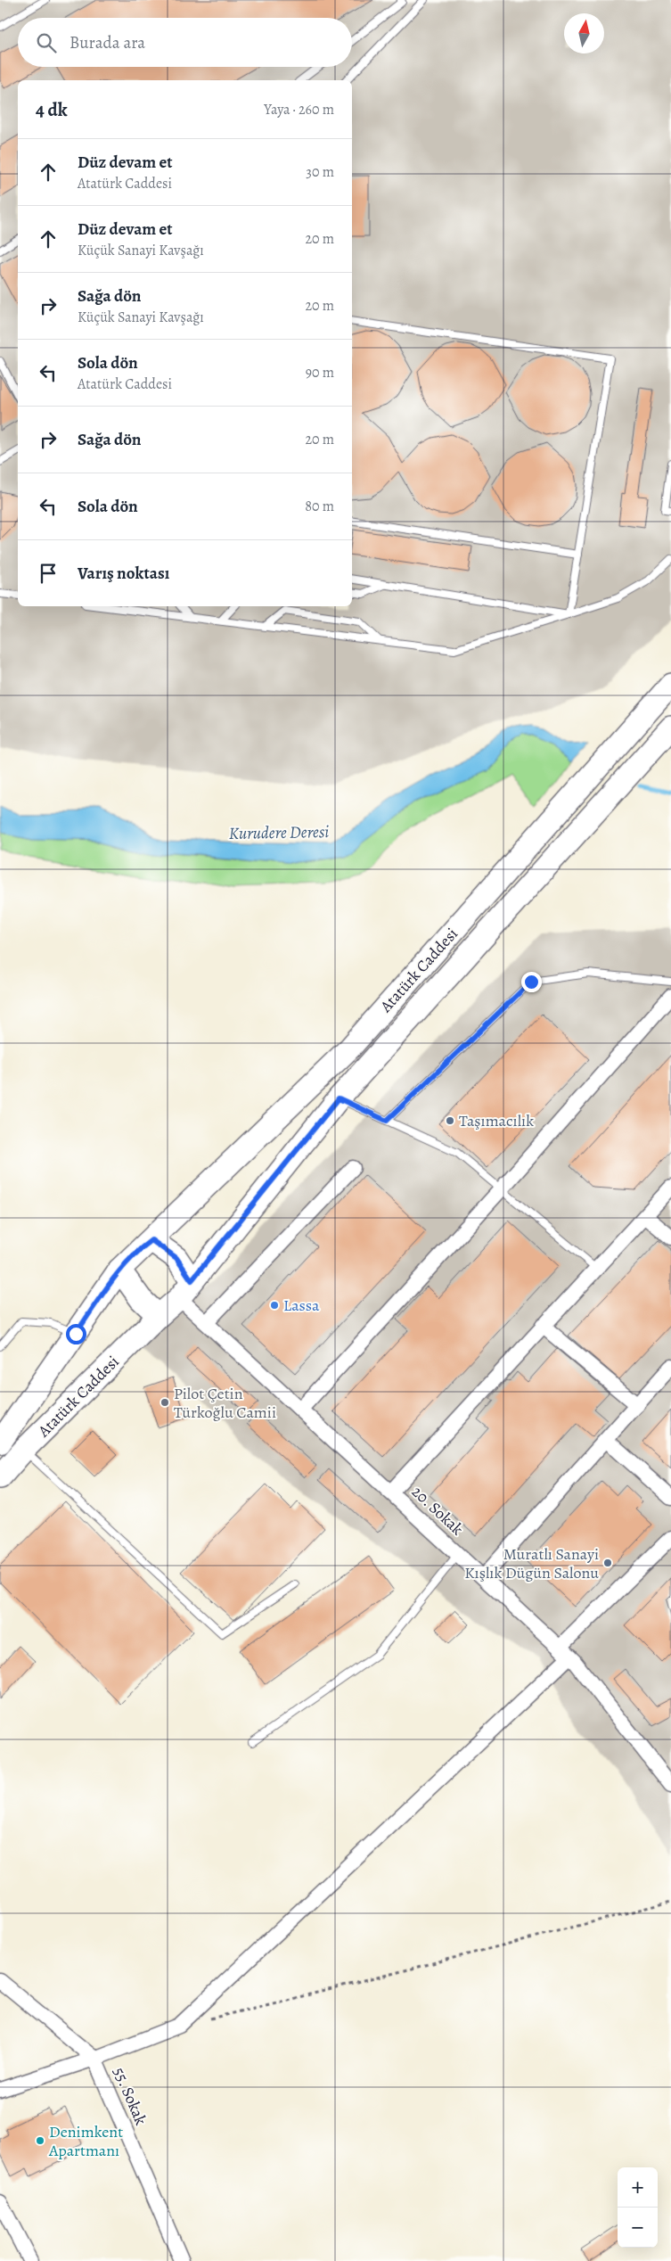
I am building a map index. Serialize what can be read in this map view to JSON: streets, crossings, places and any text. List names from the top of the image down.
{
  "streets": {
    "main road": ["Atatürk Caddesi"],
    "street": ["20. Sokak", "55. Sokak"]
  },
  "crossings": [
    ["Atatürk Caddesi", "20. Sokak"]
  ],
  "water": ["Kurudere Deresi"],
  "places": [
    "Taşımacılık",
    "Lassa",
    "Pilot Çetin Türkoğlu Camii",
    "Muratlı Sanayi Kışlık Dügün Salonu",
    "Denimkent Apartmanı"
  ],
  "north": "top",
  "page": {
    "search": "Burada ara",
    "heading": ["4 dk", "Yaya · 260 m"],
    "list": [
      ["Düz devam et", "Atatürk Caddesi", "30 m"],
      ["Düz devam et", "Küçük Sanayi Kavşağı", "20 m"],
      ["Sağa dön", "Küçük Sanayi Kavşağı", "20 m"],
      ["Sola dön", "Atatürk Caddesi", "90 m"],
      ["Sağa dön", "20 m"],
      ["Sola dön", "80 m"],
      "Varış noktası"
    ],
    "map_buttons": ["+", "−"]
  }
}
